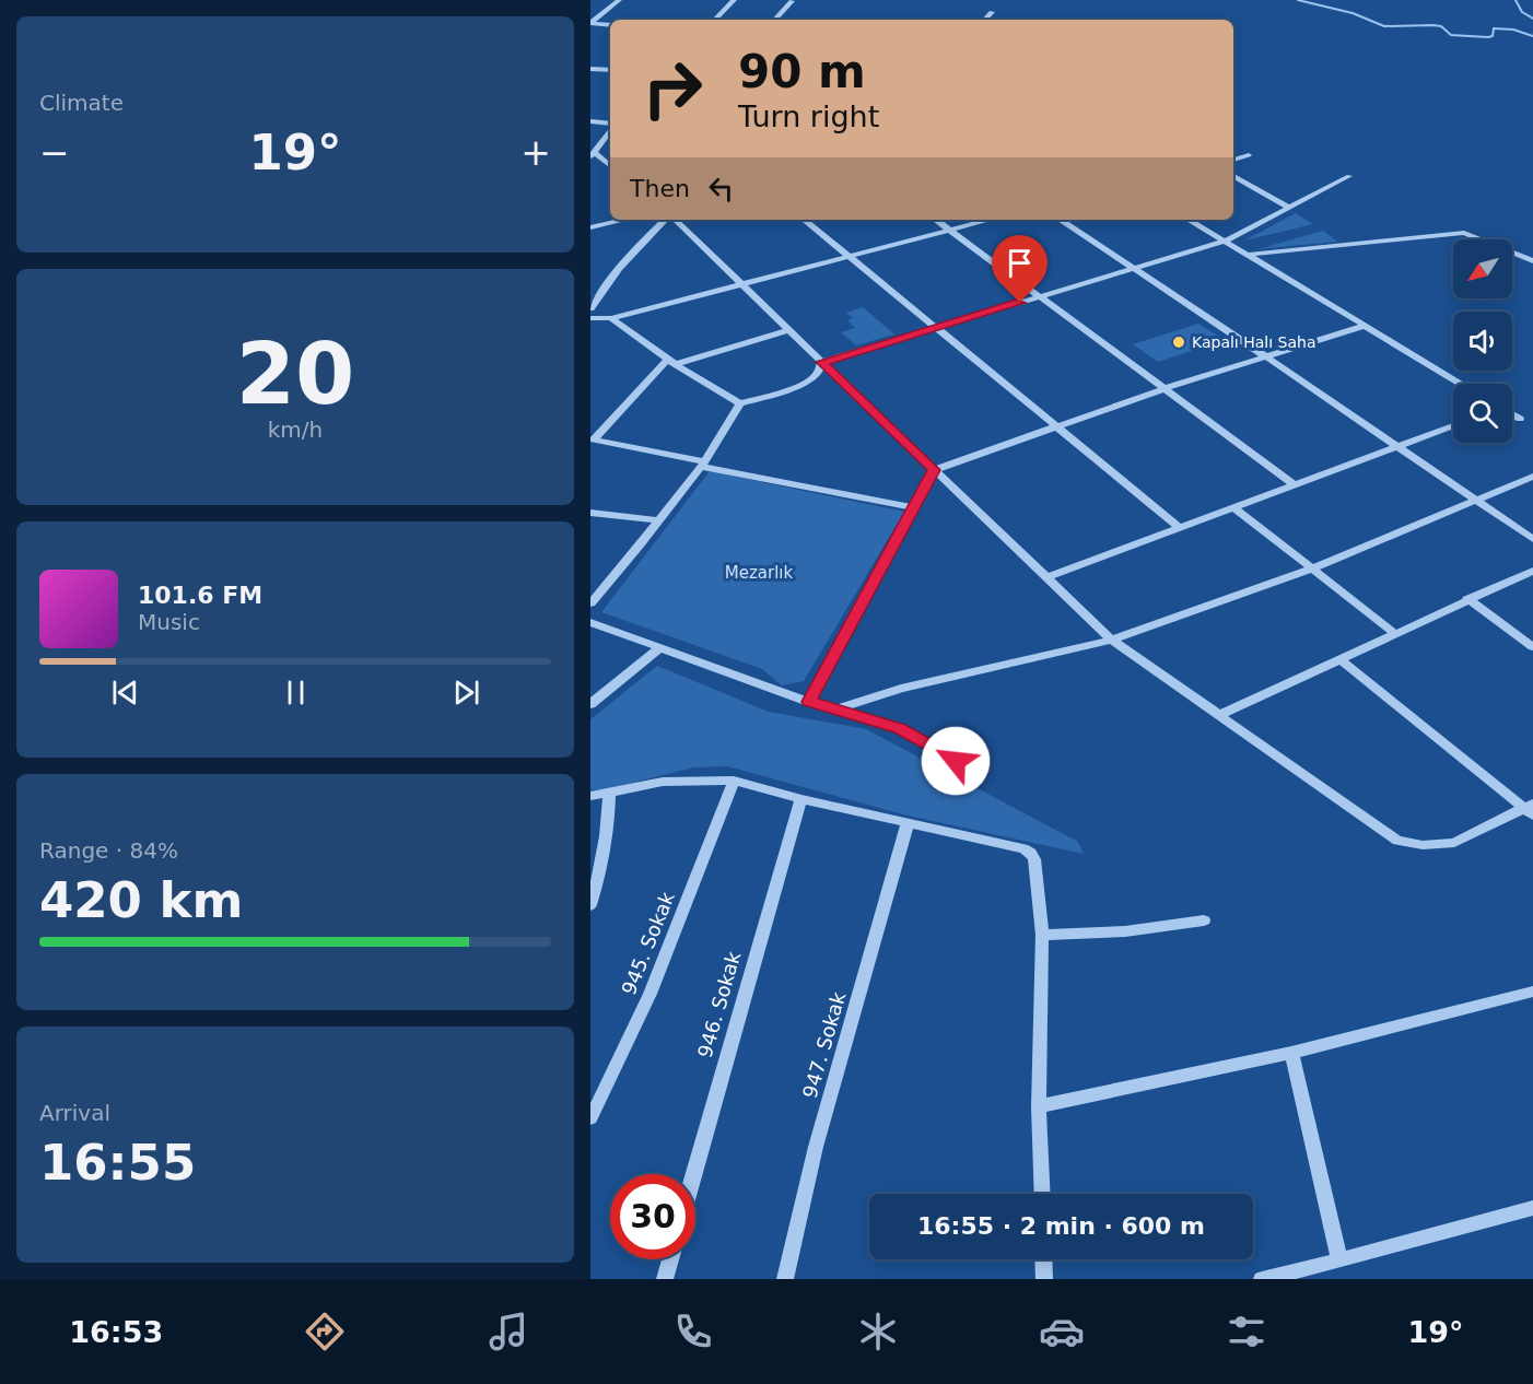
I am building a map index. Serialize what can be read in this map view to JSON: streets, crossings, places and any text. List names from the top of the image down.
{
  "streets": {
    "street": ["945. Sokak", "946. Sokak", "947. Sokak"]
  },
  "parks": ["Mezarlık"],
  "places": ["Kapalı Halı Saha"],
  "north": "bottom left",
  "page": {
    "tile": [
      "Climate",
      ["20", "km/h"],
      ["Range · 84%", "420 km"],
      ["Arrival", "16:55"]
    ],
    "turn": ["90 m", "Turn right"],
    "heat": ["−", "19°", "+"],
    "then": "Then",
    "song": ["101.6 FM", "Music"],
    "limit": "30",
    "trip": "16:55 · 2 min · 600 m",
    "tabs": ["16:53", "19°"]
  }
}
